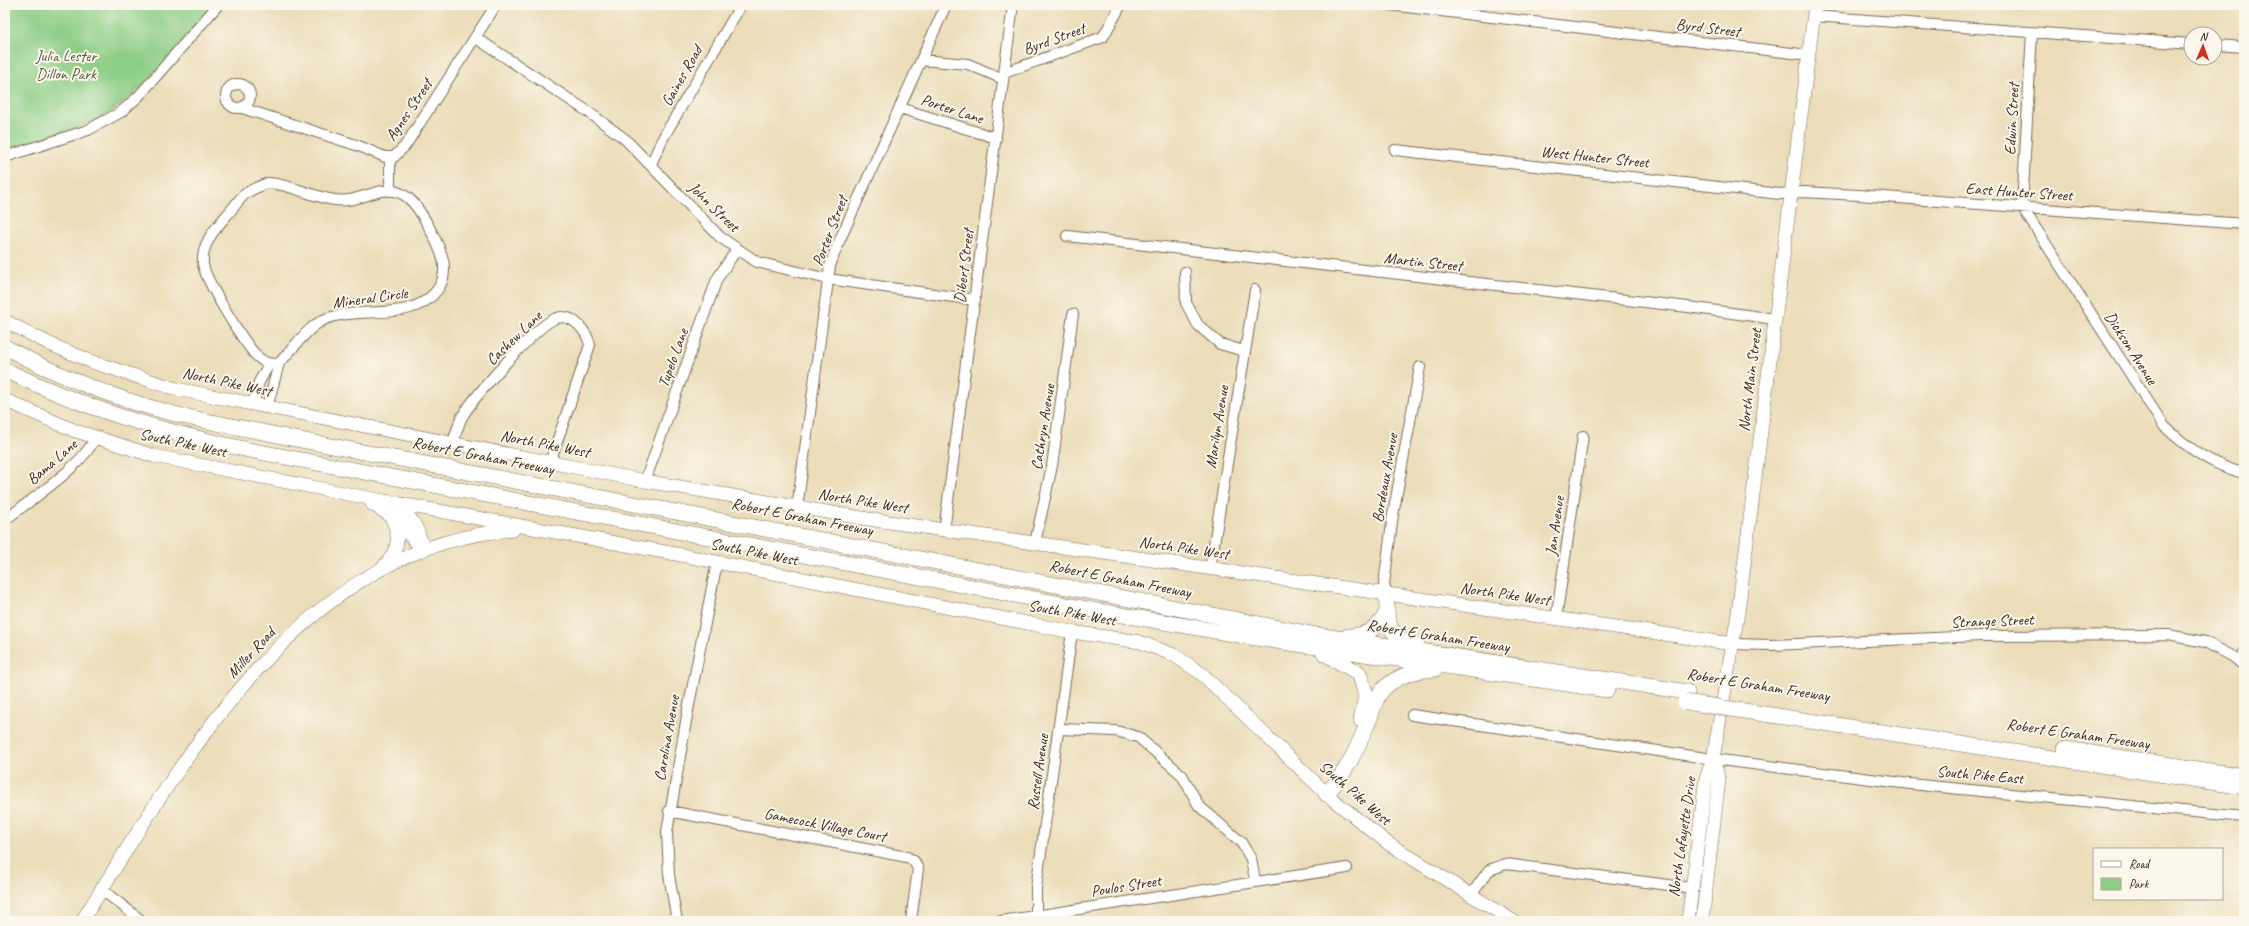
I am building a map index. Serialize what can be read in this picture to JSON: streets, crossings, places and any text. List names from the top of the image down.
{
  "streets": {
    "highway": ["Robert E Graham Freeway"],
    "main road": [
      "North Main Street",
      "North Pike West",
      "South Pike West",
      "Miller Road",
      "North Lafayette Drive"
    ],
    "street": [
      "Byrd Street",
      "Gaines Road",
      "Porter Lane",
      "Agnes Street",
      "Edwin Street",
      "West Hunter Street",
      "East Hunter Street",
      "John Street",
      "Porter Street",
      "Martin Street",
      "Dibert Street",
      "Mineral Circle",
      "Cashew Lane",
      "Dickson Avenue",
      "Tupelo Lane",
      "Cathryn Avenue",
      "Marilyn Avenue",
      "Bama Lane",
      "Bordeaux Avenue",
      "Jan Avenue",
      "Strange Street",
      "Carolina Avenue",
      "Russell Avenue",
      "South Pike East",
      "Gamecock Village Court",
      "Poulos Street"
    ]
  },
  "crossings": [
    ["Byrd Street", "Dibert Street"],
    ["Byrd Street", "North Main Street"],
    ["Gaines Road", "John Street"],
    ["Porter Lane", "Porter Street"],
    ["Porter Lane", "Dibert Street"],
    ["Agnes Street", "John Street"],
    ["Edwin Street", "East Hunter Street"],
    ["Edwin Street", "Dickson Avenue"],
    ["West Hunter Street", "East Hunter Street"],
    ["West Hunter Street", "North Main Street"],
    ["East Hunter Street", "Dickson Avenue"],
    ["East Hunter Street", "North Main Street"],
    ["John Street", "Porter Street"],
    ["John Street", "Dibert Street"],
    ["John Street", "Tupelo Lane"],
    ["Porter Street", "North Pike West"],
    ["Martin Street", "North Main Street"],
    ["Dibert Street", "North Pike West"],
    ["Mineral Circle", "North Pike West"],
    ["Cashew Lane", "North Pike West"],
    ["Tupelo Lane", "North Pike West"],
    ["North Main Street", "North Pike West"],
    ["North Main Street", "Strange Street"],
    ["North Main Street", "South Pike East"],
    ["North Main Street", "North Lafayette Drive"],
    ["North Pike West", "Cathryn Avenue"],
    ["North Pike West", "Marilyn Avenue"],
    ["North Pike West", "Bordeaux Avenue"],
    ["North Pike West", "Jan Avenue"],
    ["North Pike West", "Strange Street"],
    ["South Pike West", "Bama Lane"],
    ["South Pike West", "Miller Road"],
    ["South Pike West", "Carolina Avenue"],
    ["South Pike West", "Russell Avenue"],
    ["Carolina Avenue", "Gamecock Village Court"],
    ["Russell Avenue", "Poulos Street"],
    ["South Pike East", "North Lafayette Drive"]
  ],
  "parks": ["Julia Lester Dillon Park"],
  "legend": ["Road", "Park"],
  "north": "top"
}
